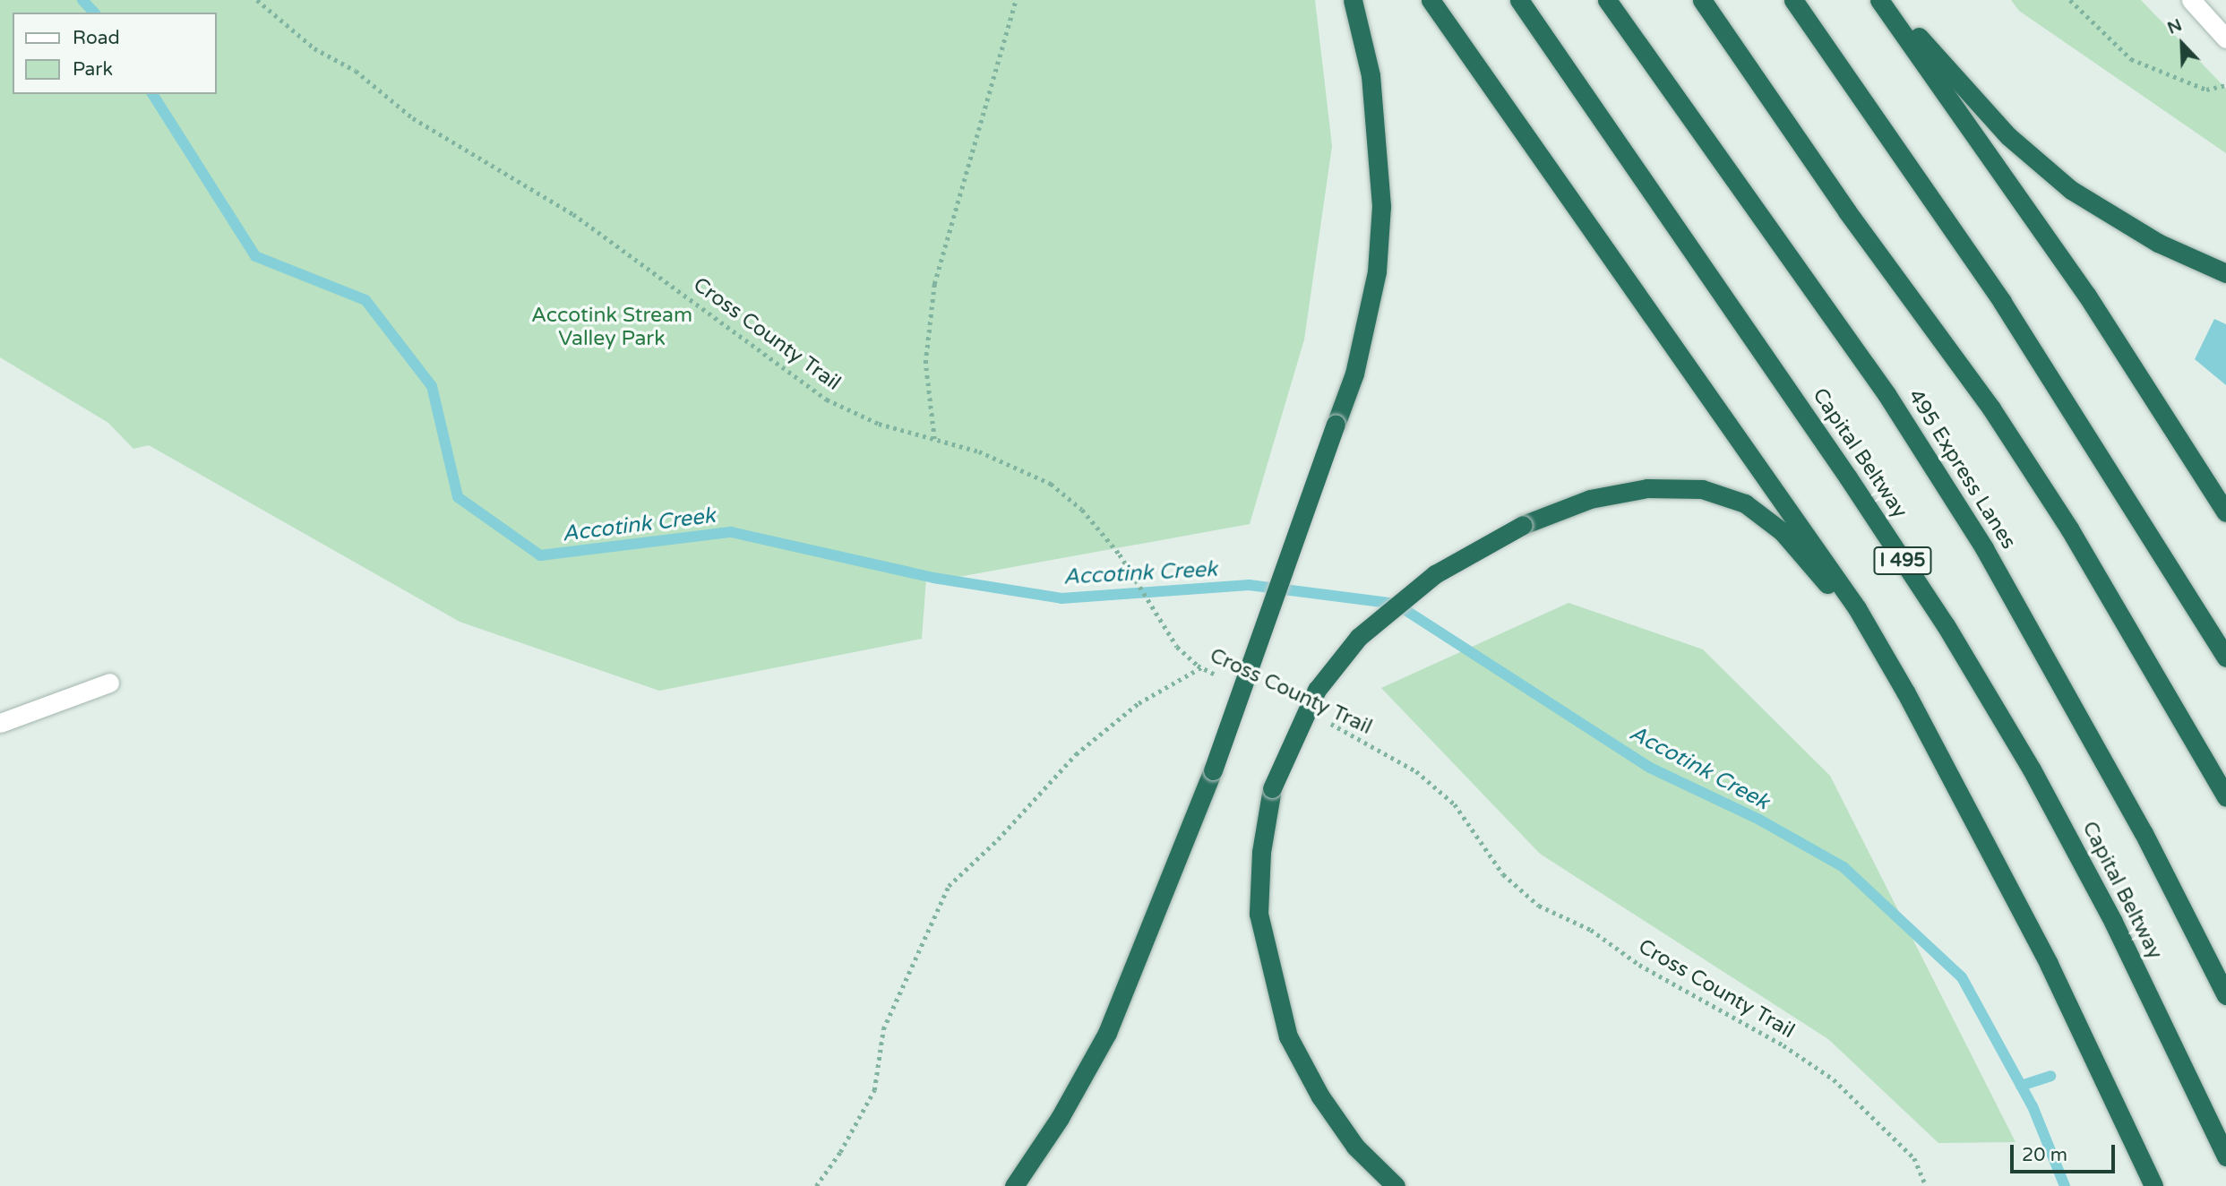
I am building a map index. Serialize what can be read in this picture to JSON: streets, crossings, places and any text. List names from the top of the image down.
{
  "streets": {
    "highway": ["Capital Beltway", "495 Express Lanes", "I 495"],
    "path": ["Cross County Trail"]
  },
  "water": ["Accotink Creek"],
  "parks": ["Accotink Stream Valley Park"],
  "legend": ["Road", "Park"],
  "scale_bar": "20 m",
  "north": "top left"
}
